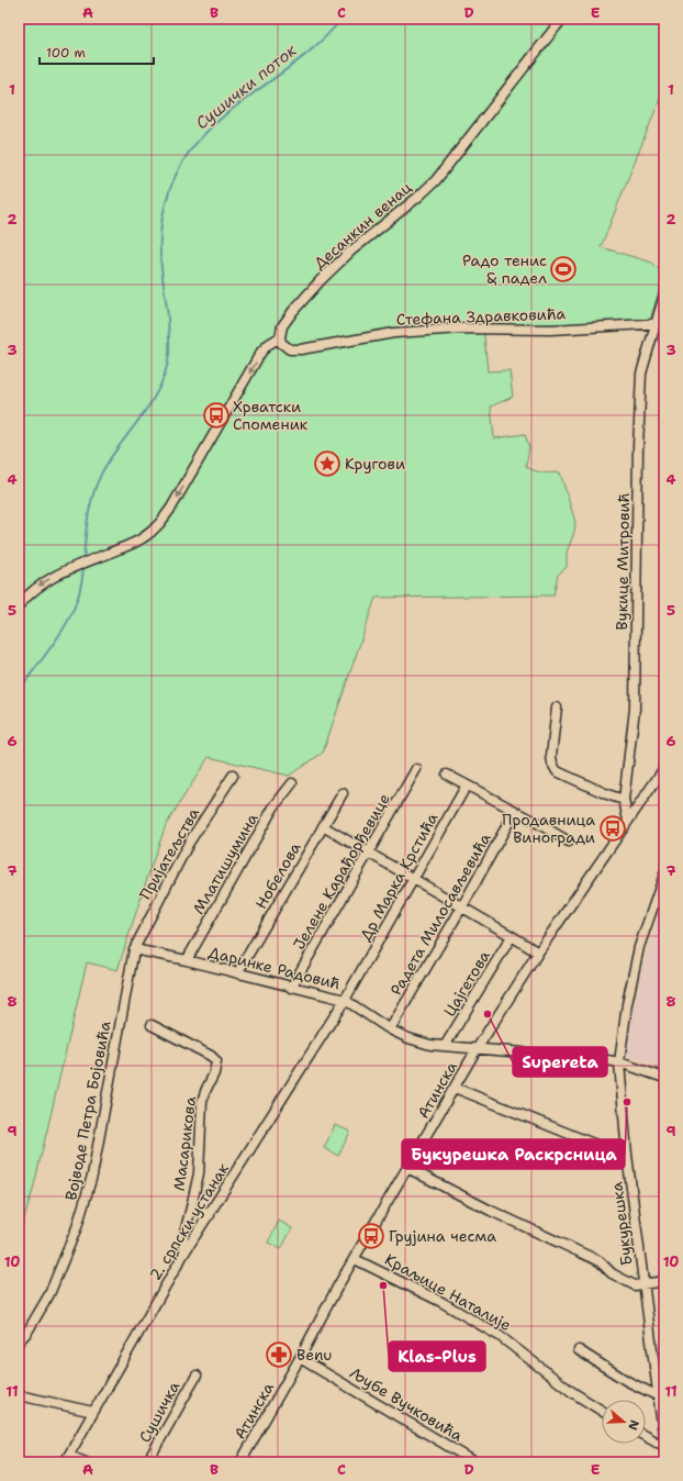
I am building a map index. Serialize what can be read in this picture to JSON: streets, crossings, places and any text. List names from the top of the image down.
{
  "streets": {
    "street": [
      "Десанкин венац",
      "Стефана Здравковића",
      "Вукице Митровић",
      "Пријатељства",
      "Млатишумина",
      "Јелене Карађорђевице",
      "Нобелова",
      "Др Марка Крстића",
      "Радета Милосављевића",
      "Даринке Радовић",
      "Цајгетова",
      "Атинска",
      "Војводе Петра Бојовића",
      "Масарикова",
      "2. српски устанак",
      "Букурешка",
      "Краљице Наталије",
      "Љубе Вучковића",
      "Сушичка"
    ]
  },
  "crossings": [
    ["Десанкин венац", "Стефана Здравковића"],
    ["Стефана Здравковића", "Вукице Митровић"],
    ["Вукице Митровић", "Атинска"],
    ["Пријатељства", "Даринке Радовић"],
    ["Пријатељства", "Војводе Петра Бојовића"],
    ["Млатишумина", "Даринке Радовић"],
    ["Јелене Карађорђевице", "Даринке Радовић"],
    ["Нобелова", "Даринке Радовић"],
    ["Др Марка Крстића", "Даринке Радовић"],
    ["Др Марка Крстића", "2. српски устанак"],
    ["Радета Милосављевића", "Даринке Радовић"],
    ["Даринке Радовић", "Цајгетова"],
    ["Даринке Радовић", "Атинска"],
    ["Даринке Радовић", "Војводе Петра Бојовића"],
    ["Даринке Радовић", "2. српски устанак"],
    ["Даринке Радовић", "Букурешка"],
    ["Атинска", "Краљице Наталије"],
    ["Атинска", "Љубе Вучковића"],
    ["Масарикова", "2. српски устанак"]
  ],
  "water": ["Сушички поток"],
  "places": {
    "sports": ["Радо тенис & падел"],
    "bus stop": ["Хрватски Споменик", "Продавница Виногради", "Грујина чесма"],
    "place": ["Кругови"],
    "other": ["Supereta", "Букурешка Раскрсница", "Klas-Plus"],
    "pharmacy": ["Benu"]
  },
  "scale_bar": "100 m",
  "north": "right",
  "grid": {
    "columns": [
      "A",
      "B",
      "C",
      "D",
      "E"
    ],
    "rows": [
      "1",
      "2",
      "3",
      "4",
      "5",
      "6",
      "7",
      "8",
      "9",
      "10",
      "11"
    ]
  }
}
